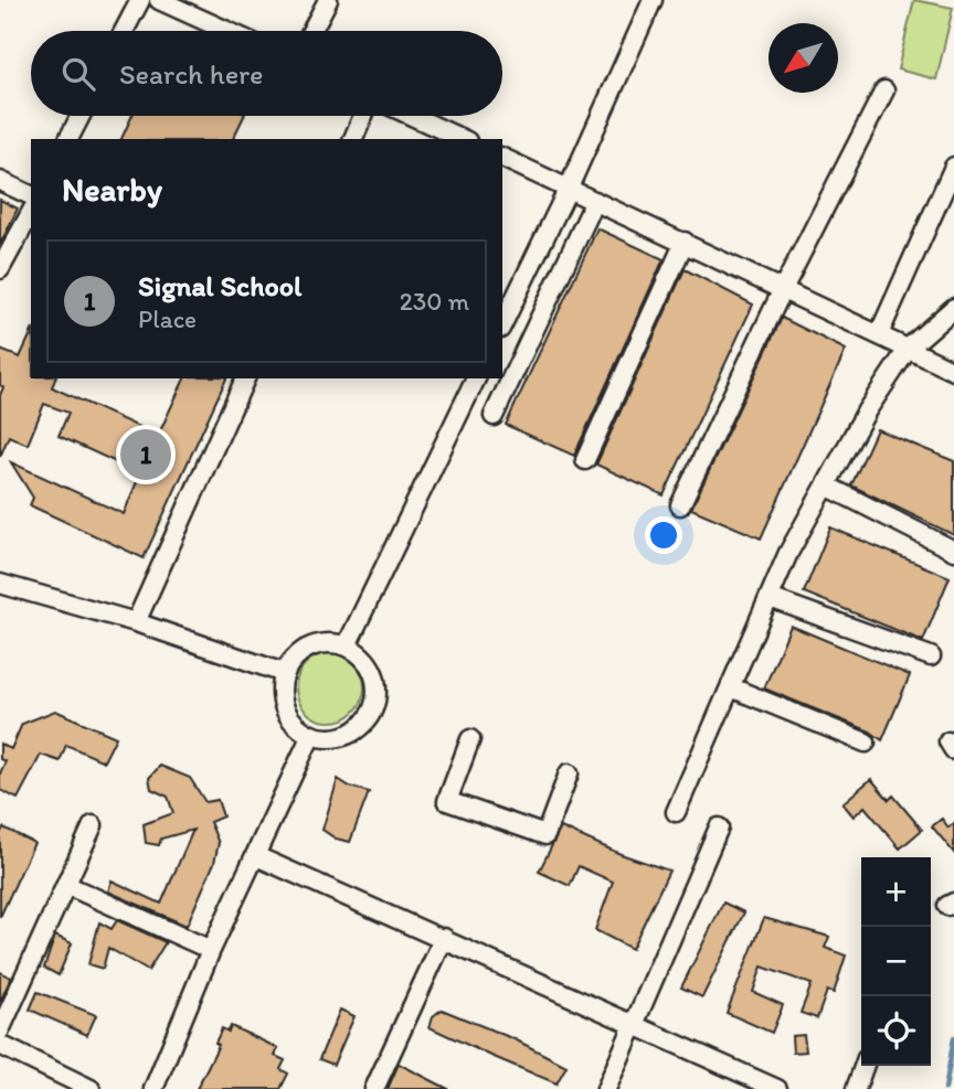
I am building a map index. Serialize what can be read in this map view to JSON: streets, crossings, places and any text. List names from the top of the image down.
{
  "north": "bottom left",
  "page": {
    "search": "Search here",
    "heading": "Nearby",
    "list": [
      {
        "mark": "1",
        "name": "Signal School",
        "note": "Place",
        "value": "230 m"
      }
    ],
    "pins": "1",
    "map_buttons": ["+", "−"]
  }
}
